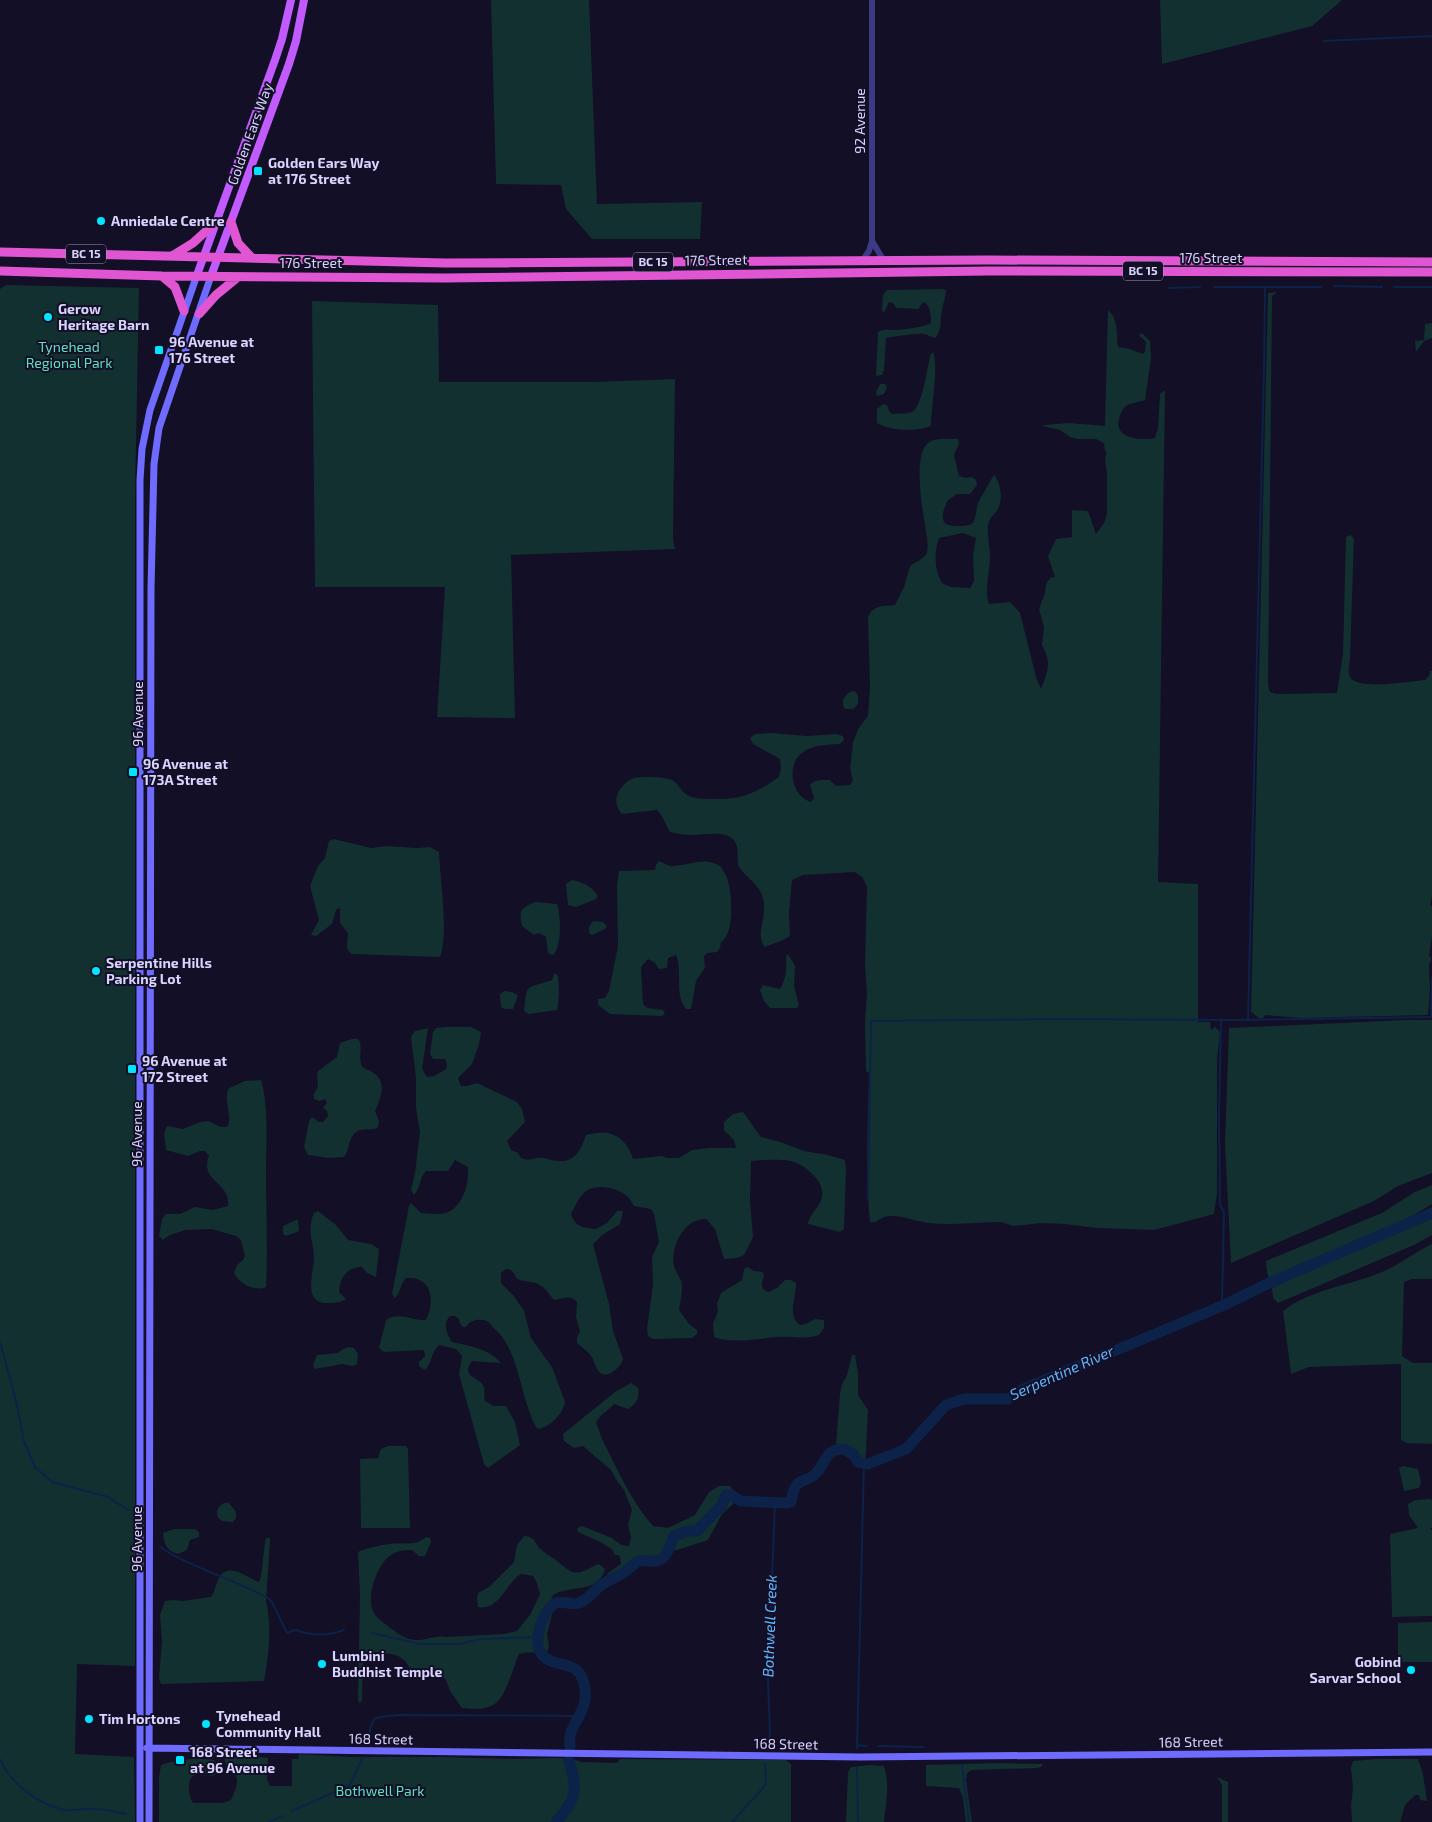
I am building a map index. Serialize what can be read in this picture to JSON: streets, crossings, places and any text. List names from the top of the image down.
{
  "streets": {
    "highway": ["BC 15", "176 Street"],
    "main road": ["Golden Ears Way", "96 Avenue", "168 Street"],
    "street": ["92 Avenue"]
  },
  "crossings": [
    ["92 Avenue", "176 Street"],
    ["Golden Ears Way", "176 Street"],
    ["Golden Ears Way", "96 Avenue"],
    ["176 Street", "96 Avenue"],
    ["96 Avenue", "168 Street"]
  ],
  "water": ["Serpentine River", "Bothwell Creek"],
  "parks": ["Tynehead Regional Park", "Bothwell Park"],
  "places": {
    "transit": [
      "Golden Ears Way at 176 Street",
      "96 Avenue at 176 Street",
      "96 Avenue at 173A Street",
      "96 Avenue at 172 Street",
      "168 Street at 96 Avenue"
    ],
    "other": [
      "Anniedale Centre",
      "Gerow Heritage Barn",
      "Serpentine Hills Parking Lot",
      "Lumbini Buddhist Temple",
      "Gobind Sarvar School",
      "Tim Hortons",
      "Tynehead Community Hall"
    ]
  }
}
